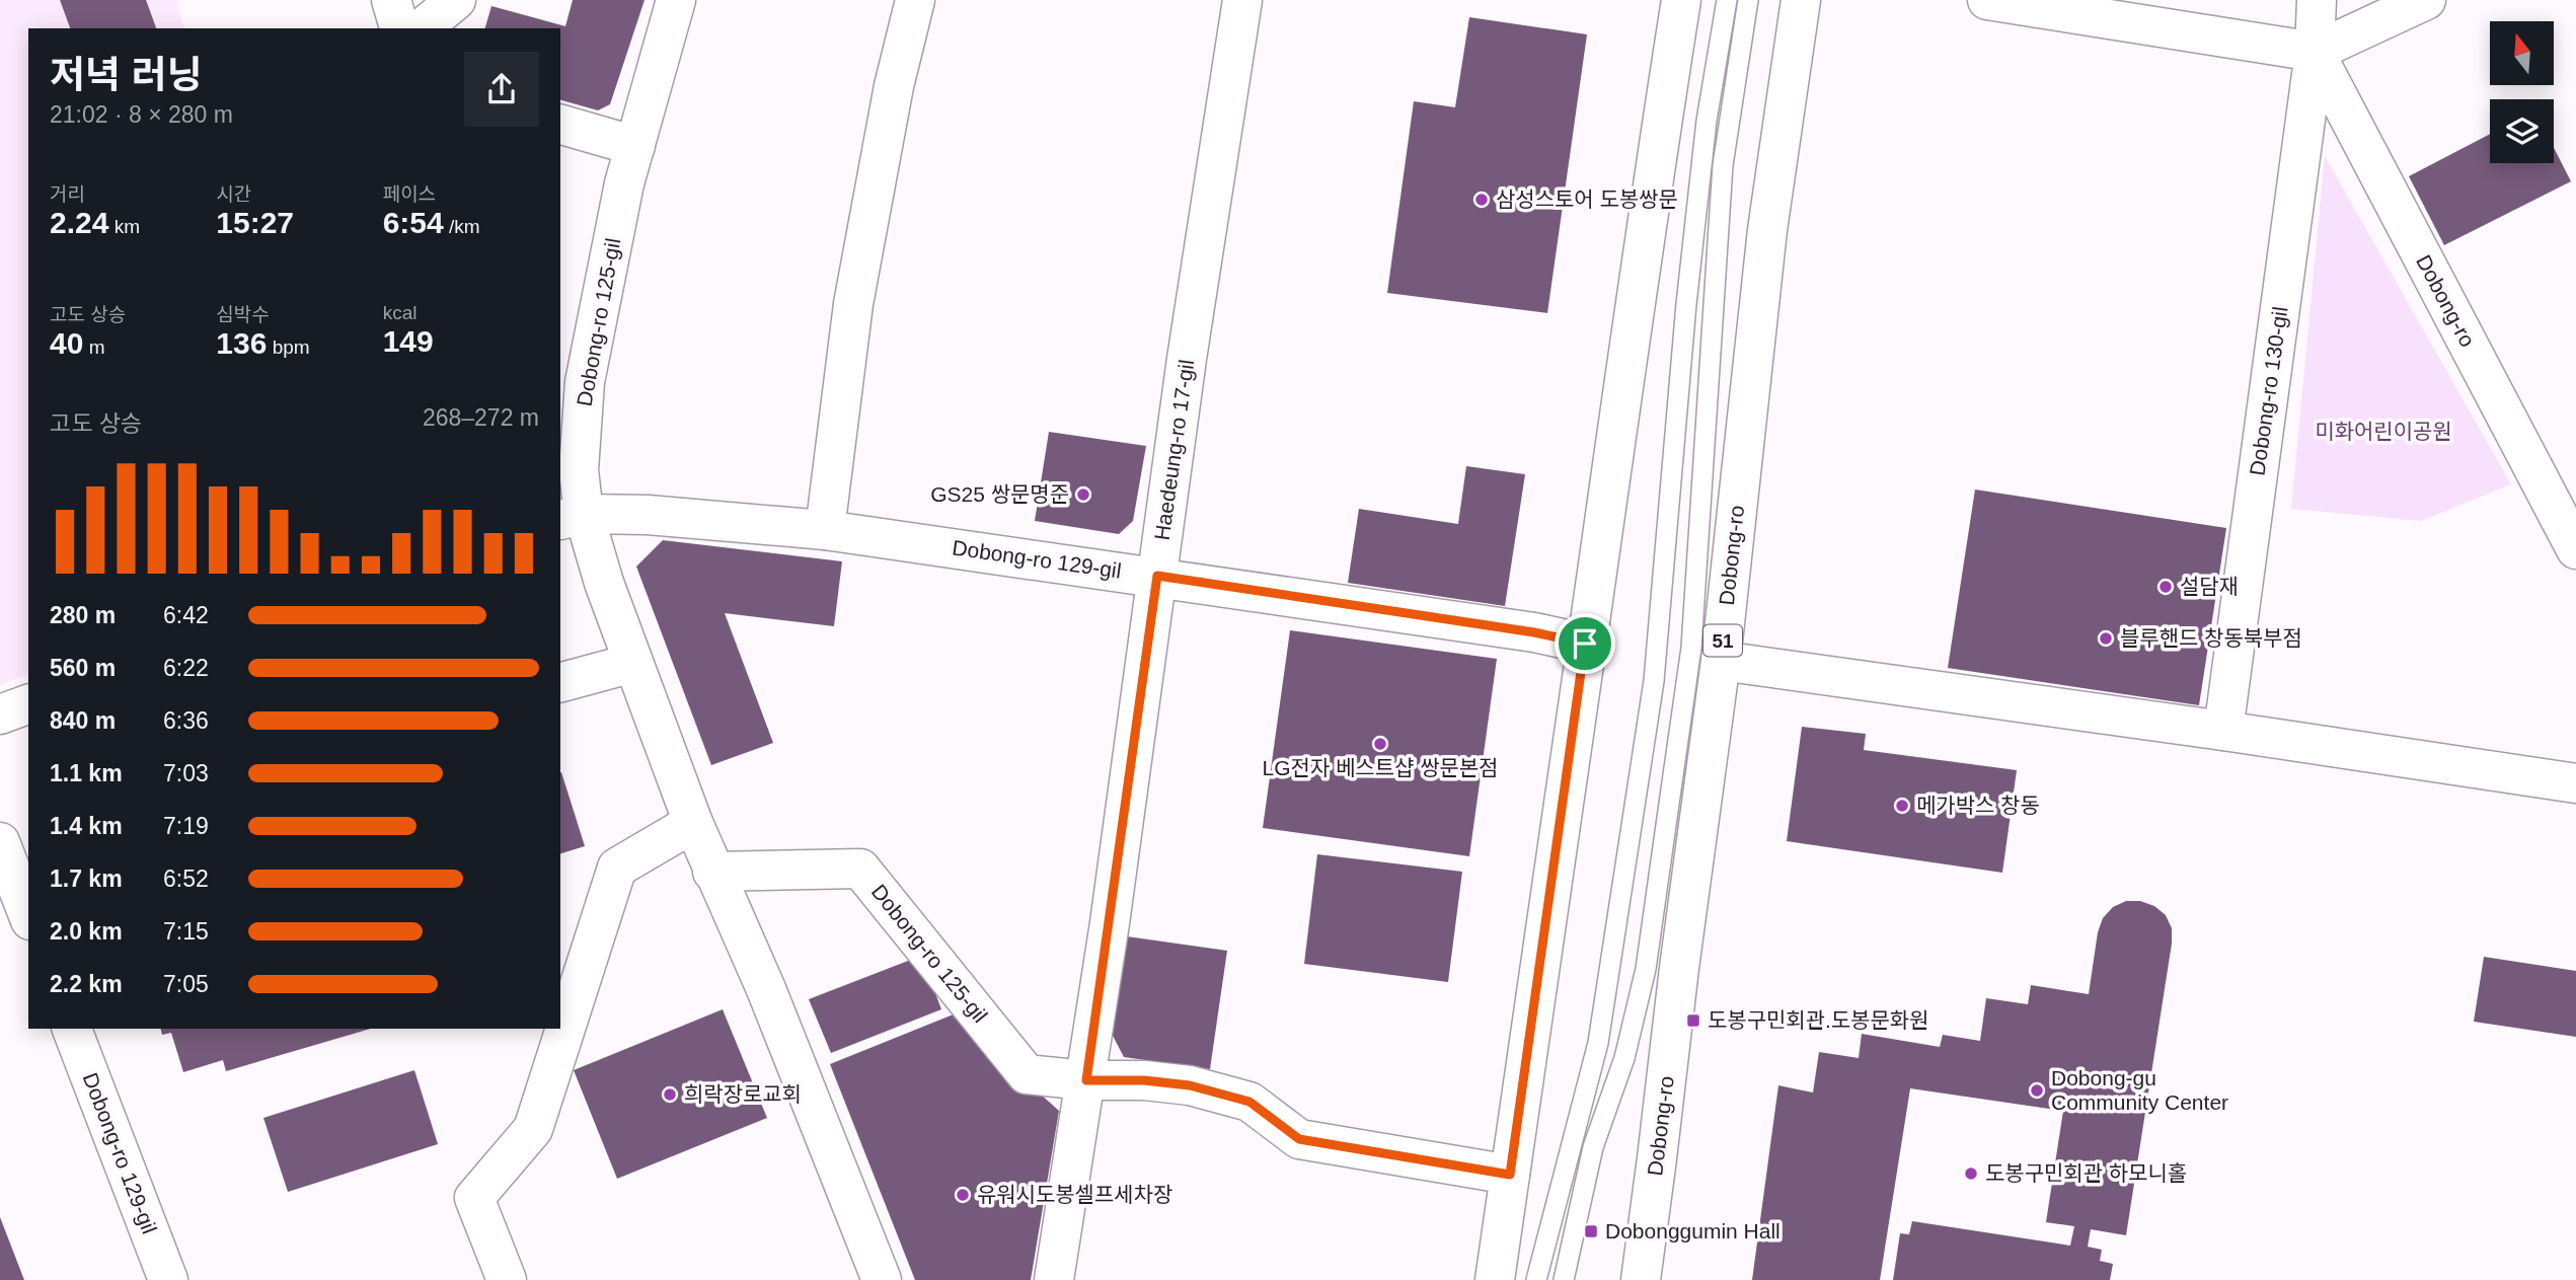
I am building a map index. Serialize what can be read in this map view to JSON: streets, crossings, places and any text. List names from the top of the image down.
{
  "streets": {
    "street": [
      "Dobong-ro",
      "Dobong-ro 125-gil",
      "Dobong-ro 130-gil",
      "Haedeung-ro 17-gil",
      "Dobong-ro 129-gil",
      "51"
    ]
  },
  "crossings": [
    ["Dobong-ro", "Dobong-ro 130-gil"],
    ["Dobong-ro 125-gil", "Haedeung-ro 17-gil"],
    ["Dobong-ro 125-gil", "Dobong-ro 129-gil"],
    ["Haedeung-ro 17-gil", "Dobong-ro 129-gil"]
  ],
  "parks": ["미화어린이공원"],
  "places": {
    "other": [
      "삼성스토어 도봉쌍문",
      "GS25 쌍문명준",
      "설담재",
      "블루핸드 창동북부점",
      "LG전자 베스트샵 쌍문본점",
      "메가박스 창동",
      "Dobong-gu Community Center",
      "희락장로교회",
      "도봉구민회관 하모니홀",
      "유워시도봉셀프세차장"
    ],
    "transit": ["도봉구민회관.도봉문화원", "Dobonggumin Hall"]
  },
  "north": "top",
  "page": {
    "heading": ["저녁 러닝", "21:02 · 8 × 280 m"],
    "stats": [
      ["거리", "2.24 km"],
      ["시간", "15:27"],
      ["페이스", "6:54 /km"],
      ["고도 상승", "40 m"],
      ["심박수", "136 bpm"],
      ["kcal", "149"]
    ],
    "chart": ["고도 상승", "268–272 m"],
    "list": [
      {
        "name": "280 m",
        "note": "6:42"
      },
      {
        "name": "560 m",
        "note": "6:22"
      },
      {
        "name": "840 m",
        "note": "6:36"
      },
      {
        "name": "1.1 km",
        "note": "7:03"
      },
      {
        "name": "1.4 km",
        "note": "7:19"
      },
      {
        "name": "1.7 km",
        "note": "6:52"
      },
      {
        "name": "2.0 km",
        "note": "7:15"
      },
      {
        "name": "2.2 km",
        "note": "7:05"
      }
    ]
  }
}
